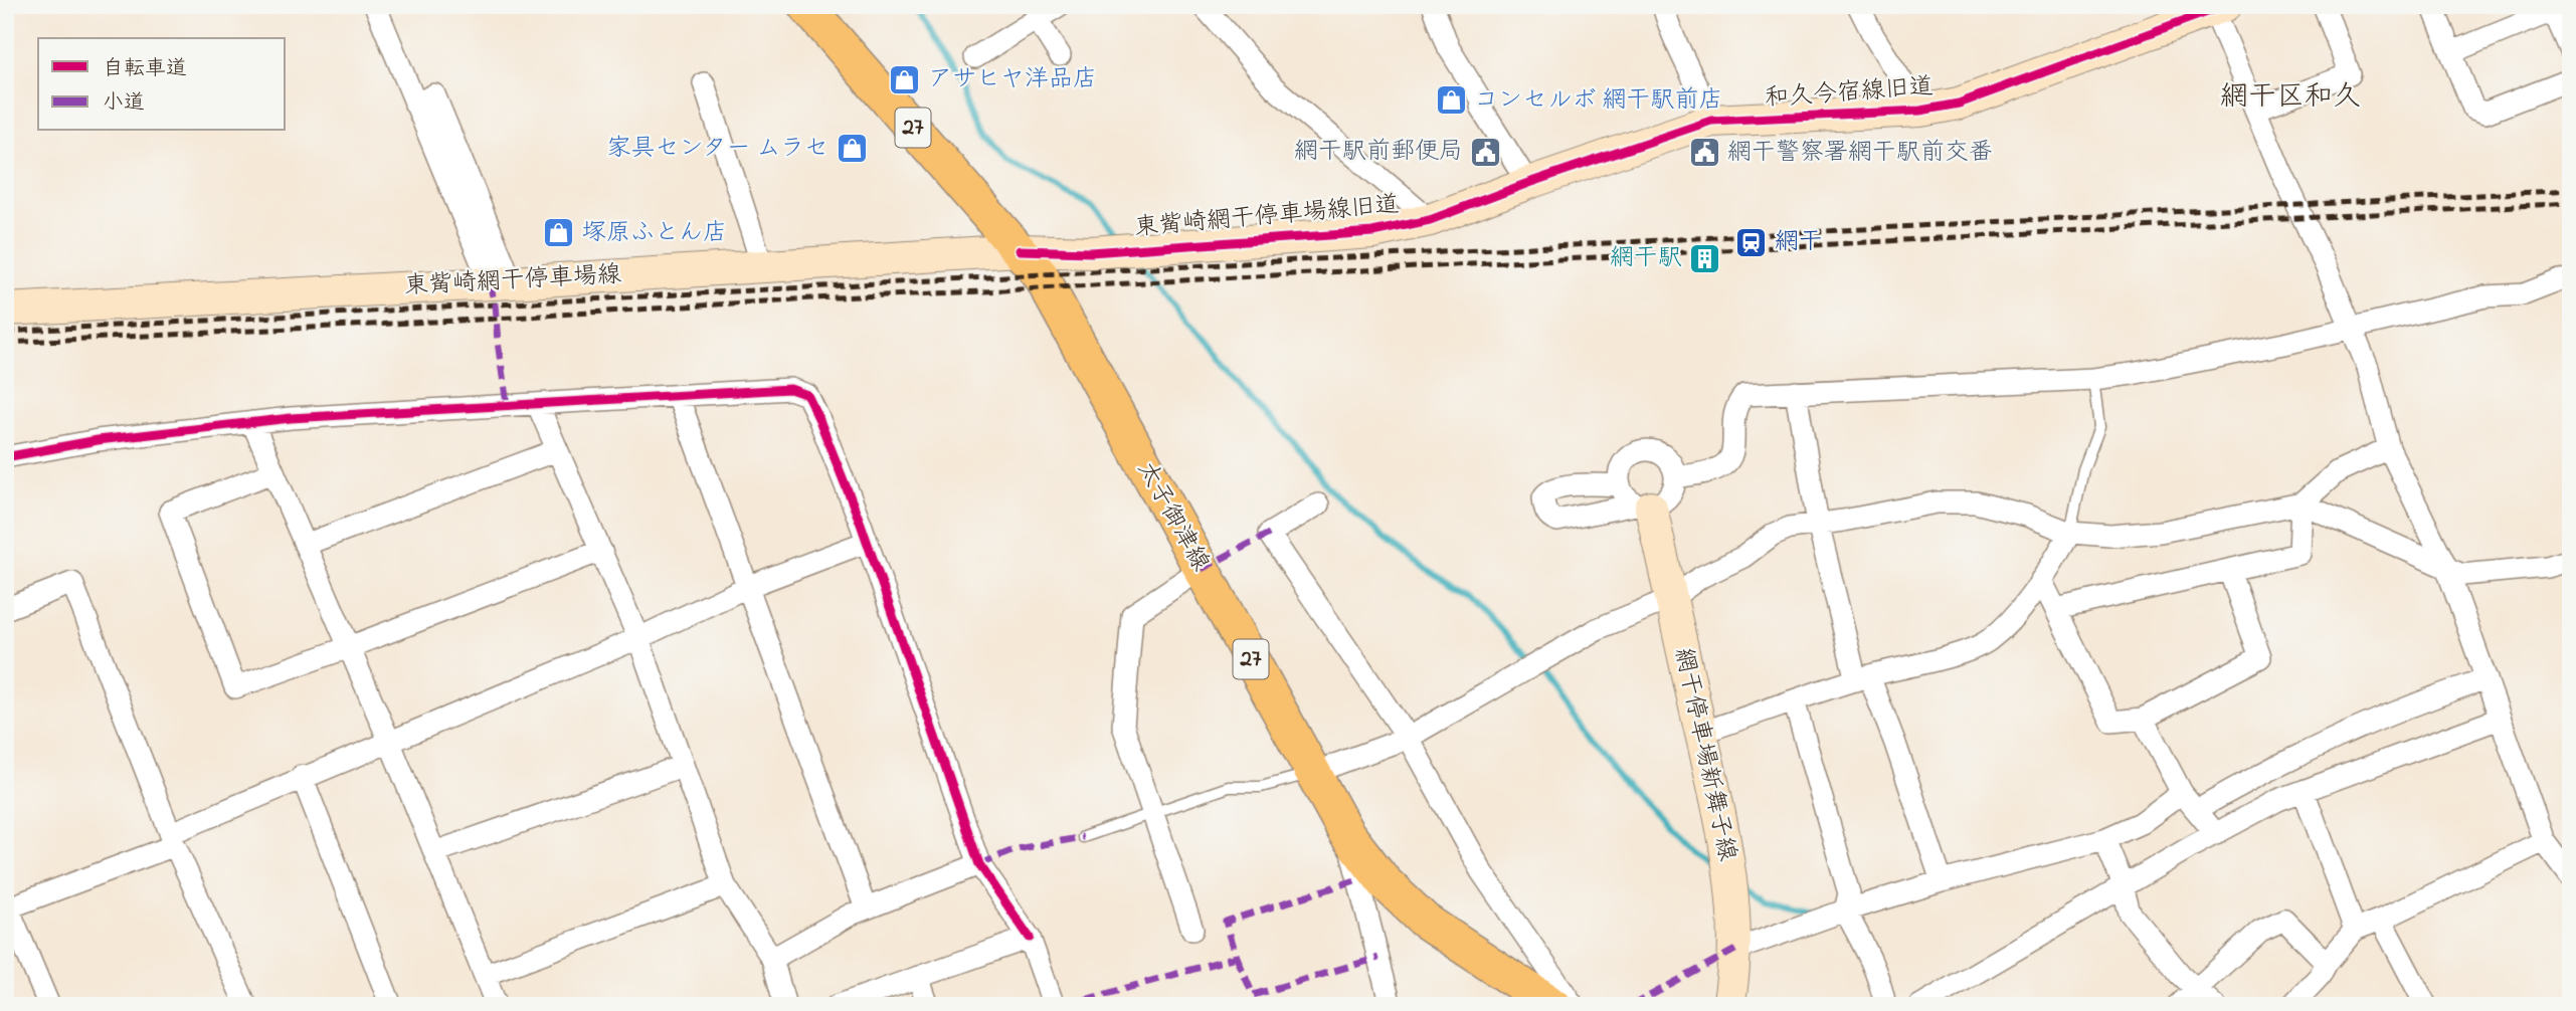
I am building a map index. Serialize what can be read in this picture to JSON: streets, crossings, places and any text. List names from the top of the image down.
{
  "streets": {
    "main road": [
      "和久今宿線旧道",
      "27",
      "東觜崎網干停車場線旧道",
      "東觜崎網干停車場線",
      "太子御津線",
      "網干停車場新舞子線"
    ]
  },
  "crossings": [
    ["和久今宿線旧道", "東觜崎網干停車場線旧道"],
    ["東觜崎網干停車場線旧道", "東觜崎網干停車場線"],
    ["東觜崎網干停車場線旧道", "太子御津線"],
    ["東觜崎網干停車場線", "太子御津線"]
  ],
  "districts": ["網干区和久"],
  "places": {
    "shop": [
      "アサヒヤ洋品店",
      "コンセルボ 網干駅前店",
      "家具センター ムラセ",
      "塚原ふとん店"
    ],
    "public building": ["網干駅前郵便局", "網干警察署網干駅前交番"],
    "station": ["網干"],
    "building": ["網干駅"]
  },
  "legend": ["自転車道", "小道"]
}
